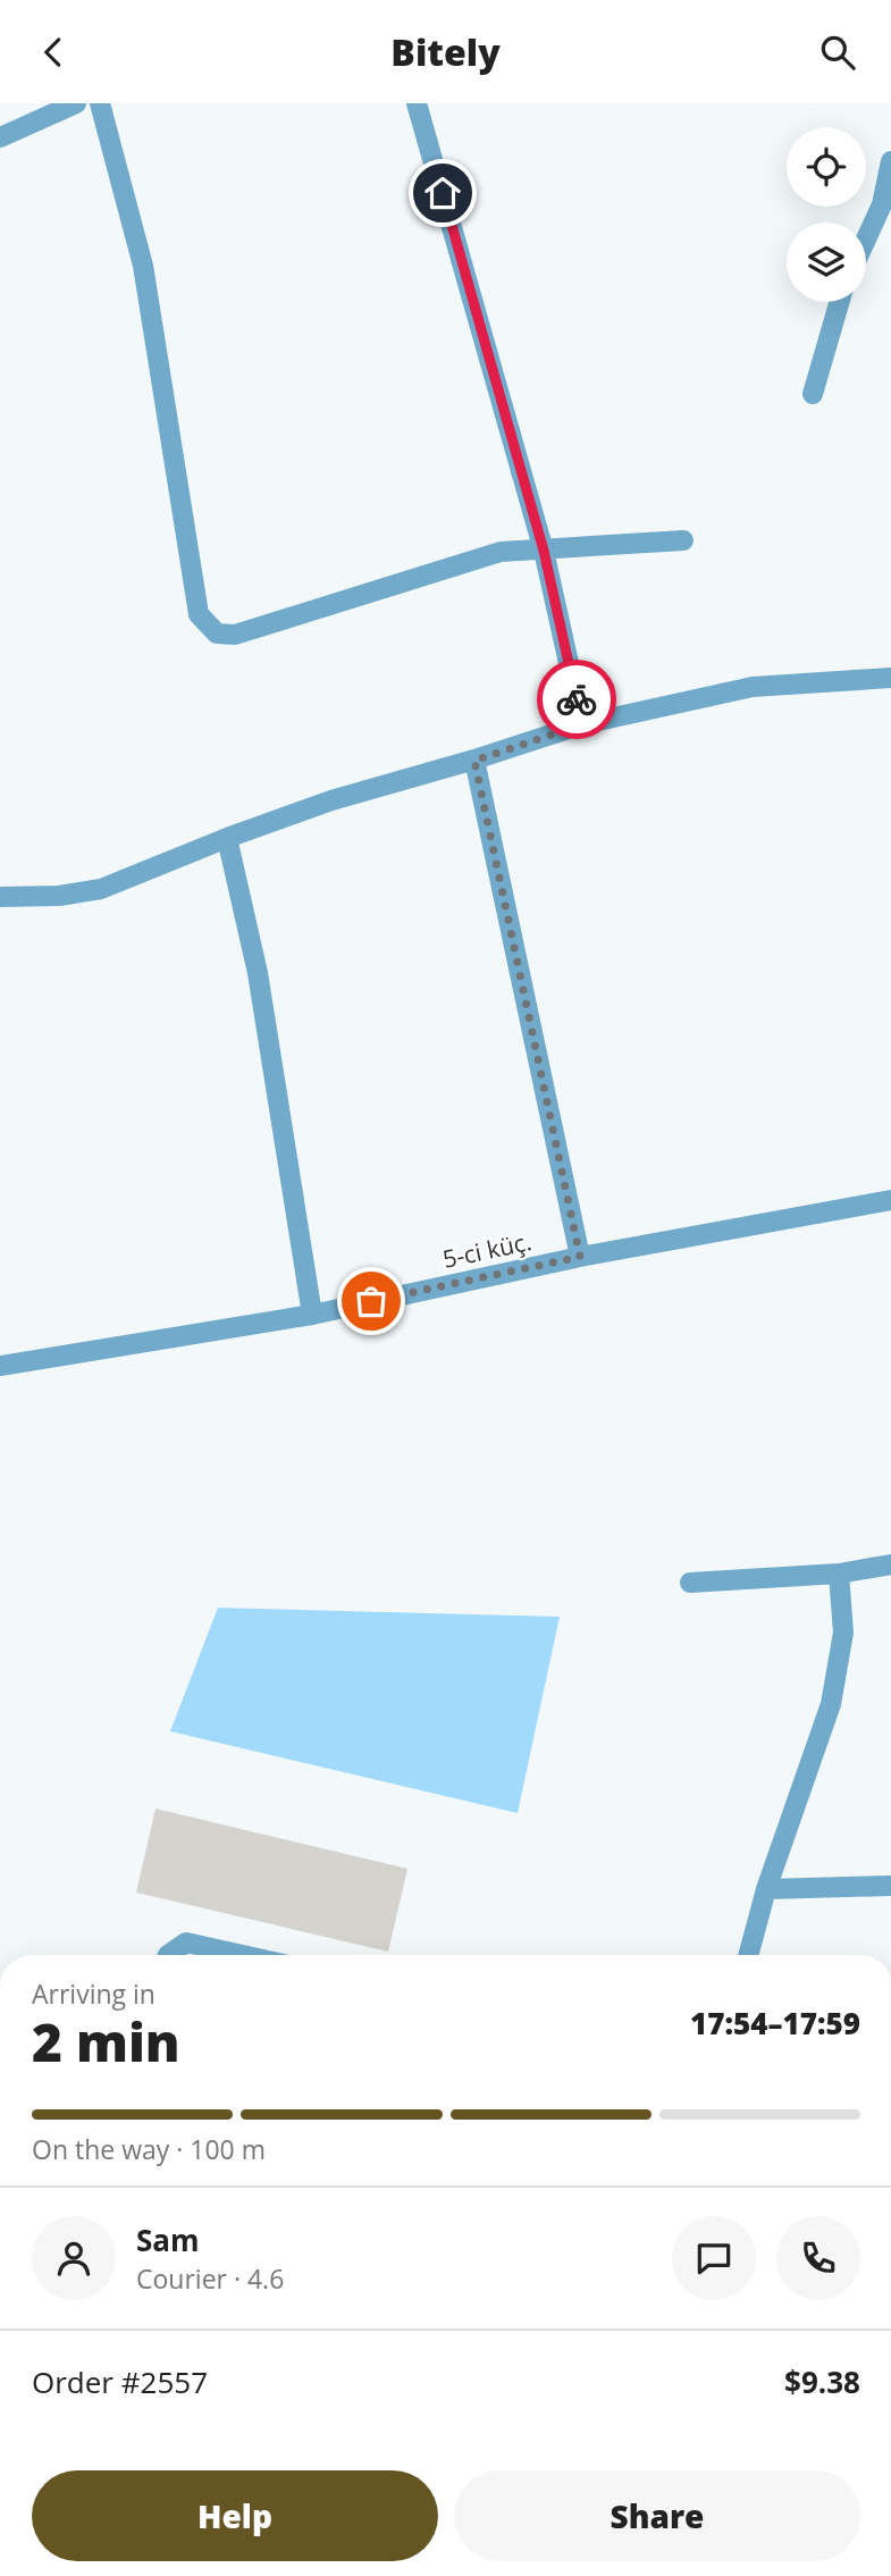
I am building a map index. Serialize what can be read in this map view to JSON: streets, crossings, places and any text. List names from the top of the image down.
{
  "streets": {
    "street": ["5-ci küç."]
  },
  "page": {
    "header": "Bitely",
    "heading": ["2 min", "Arriving in", "17:54–17:59"],
    "panel": [
      "Sam",
      "Courier · 4.6",
      "Order #2557",
      "$9.38"
    ],
    "bar": "On the way · 100 m",
    "buttons": ["Help", "Share"]
  }
}
